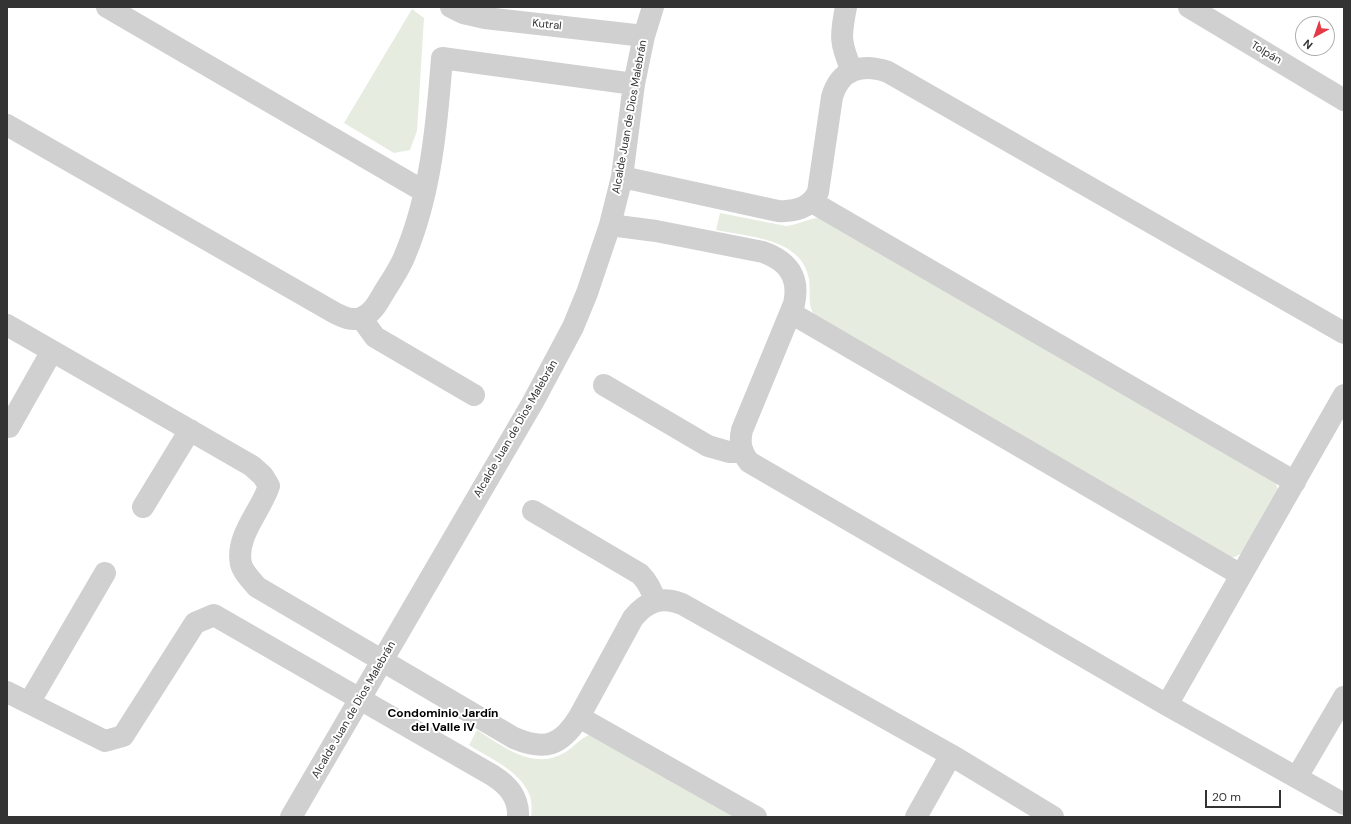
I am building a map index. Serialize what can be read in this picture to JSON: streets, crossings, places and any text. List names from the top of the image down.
{
  "streets": {
    "street": ["Kutral", "Tolpán", "Alcalde Juan de Dios Malebrán"]
  },
  "crossings": [
    ["Kutral", "Alcalde Juan de Dios Malebrán"]
  ],
  "districts": ["Condominio Jardín del Valle IV"],
  "scale_bar": "20 m",
  "north": "bottom left"
}
